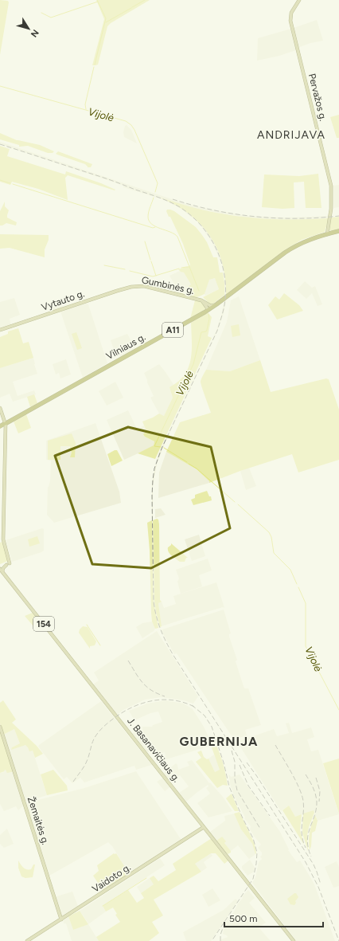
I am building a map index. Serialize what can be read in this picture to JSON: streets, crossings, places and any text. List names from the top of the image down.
{
  "streets": {
    "highway": ["A11", "Vilniaus g."],
    "main road": [
      "Pervažos g.",
      "Gumbinės g.",
      "Vytauto g.",
      "154",
      "J. Basanavičiaus g.",
      "Žemaitės g.",
      "Vaidoto g."
    ]
  },
  "crossings": [
    ["Pervažos g.", "Vilniaus g."],
    ["Gumbinės g.", "Vytauto g."],
    ["Gumbinės g.", "Vilniaus g."],
    ["J. Basanavičiaus g.", "Vaidoto g."],
    ["Žemaitės g.", "Vaidoto g."]
  ],
  "districts": ["ANDRIJAVA", "GUBERNIJA"],
  "water": ["Vijolė"],
  "scale_bar": "500 m",
  "north": "bottom right"
}
